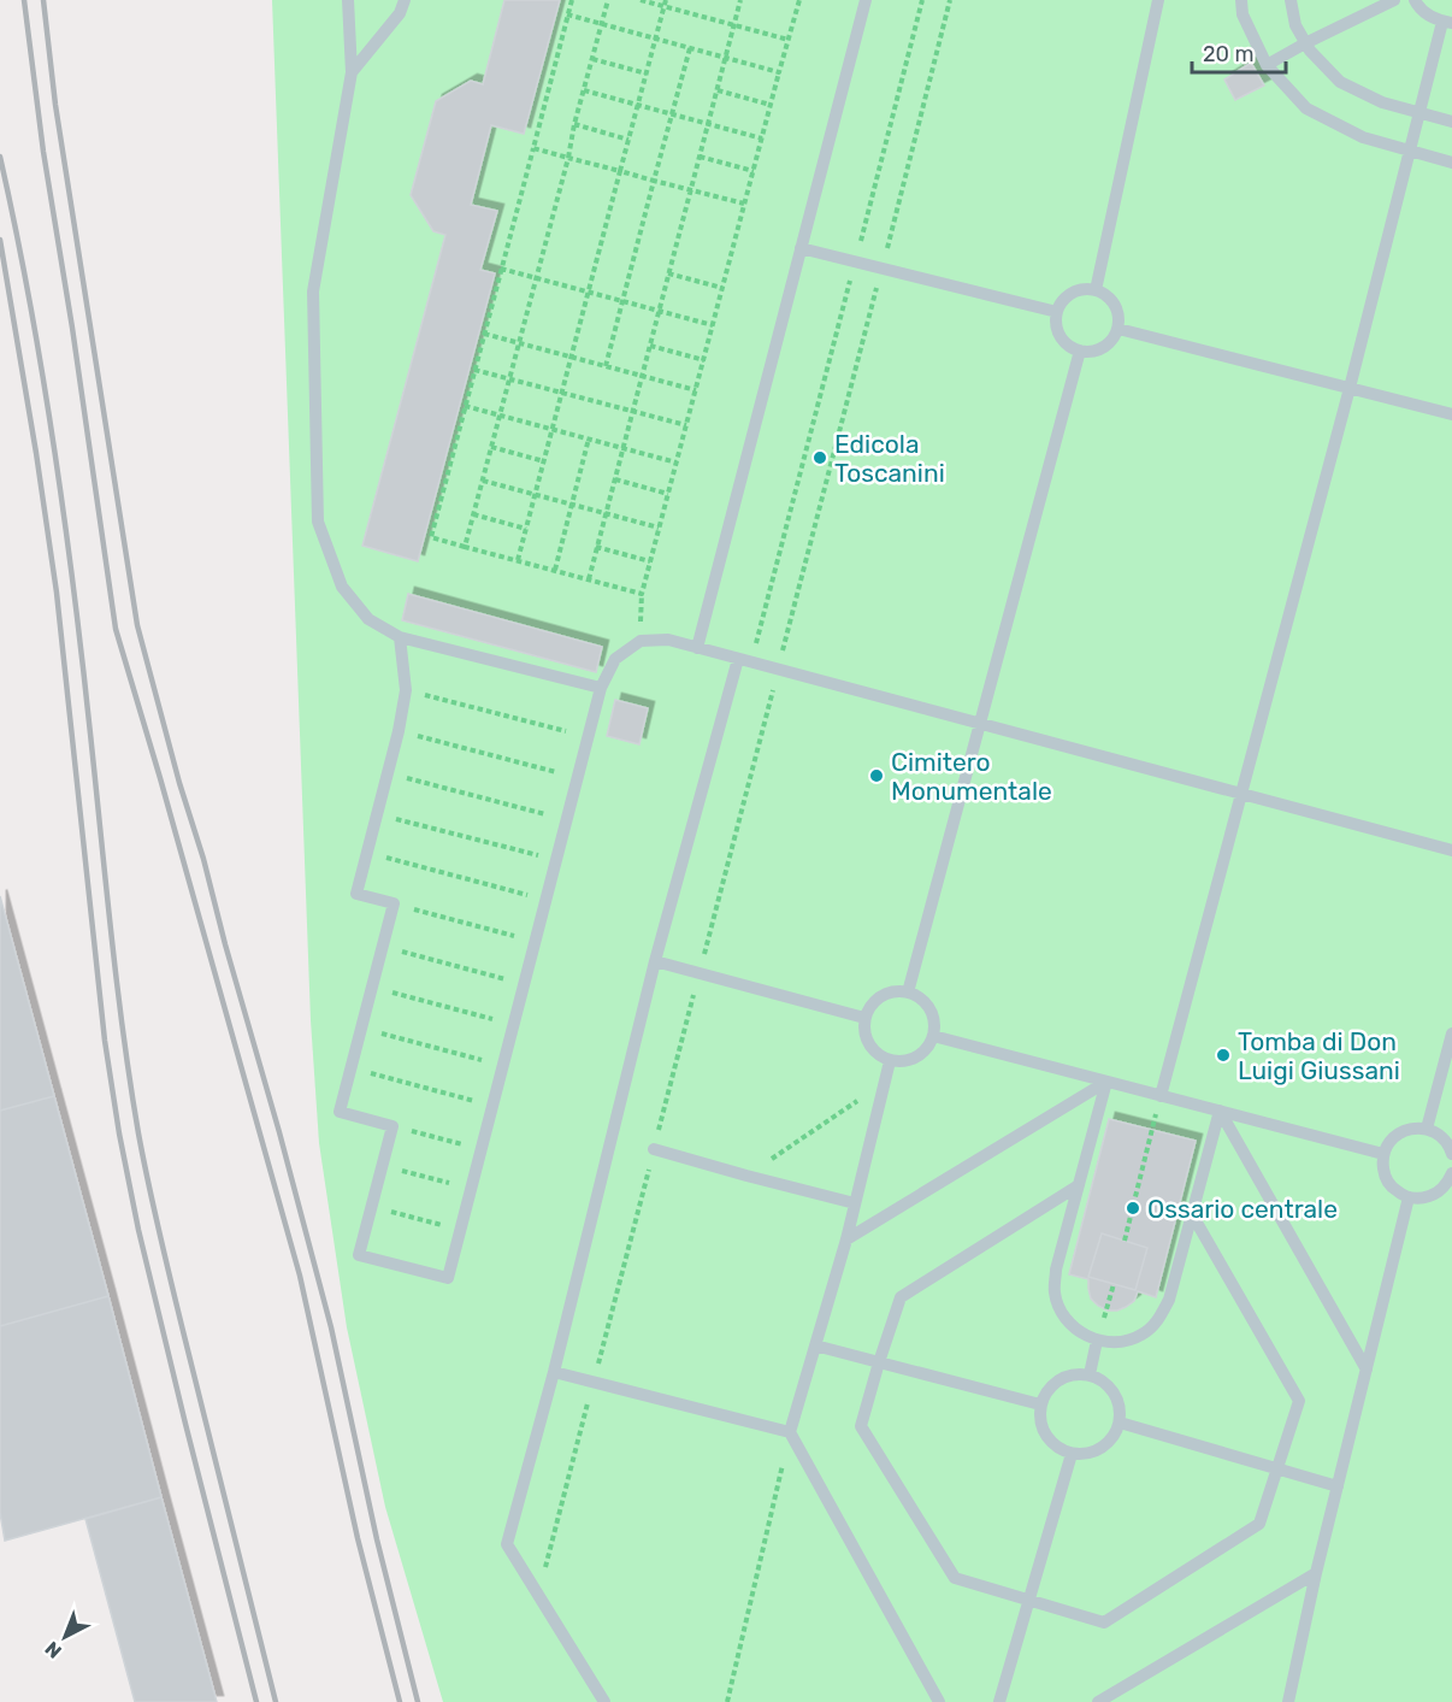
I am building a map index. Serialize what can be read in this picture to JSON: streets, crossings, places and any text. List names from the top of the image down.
{
  "places": [
    "Edicola Toscanini",
    "Cimitero Monumentale",
    "Tomba di Don Luigi Giussani",
    "Ossario centrale"
  ],
  "scale_bar": "20 m",
  "north": "bottom left"
}
